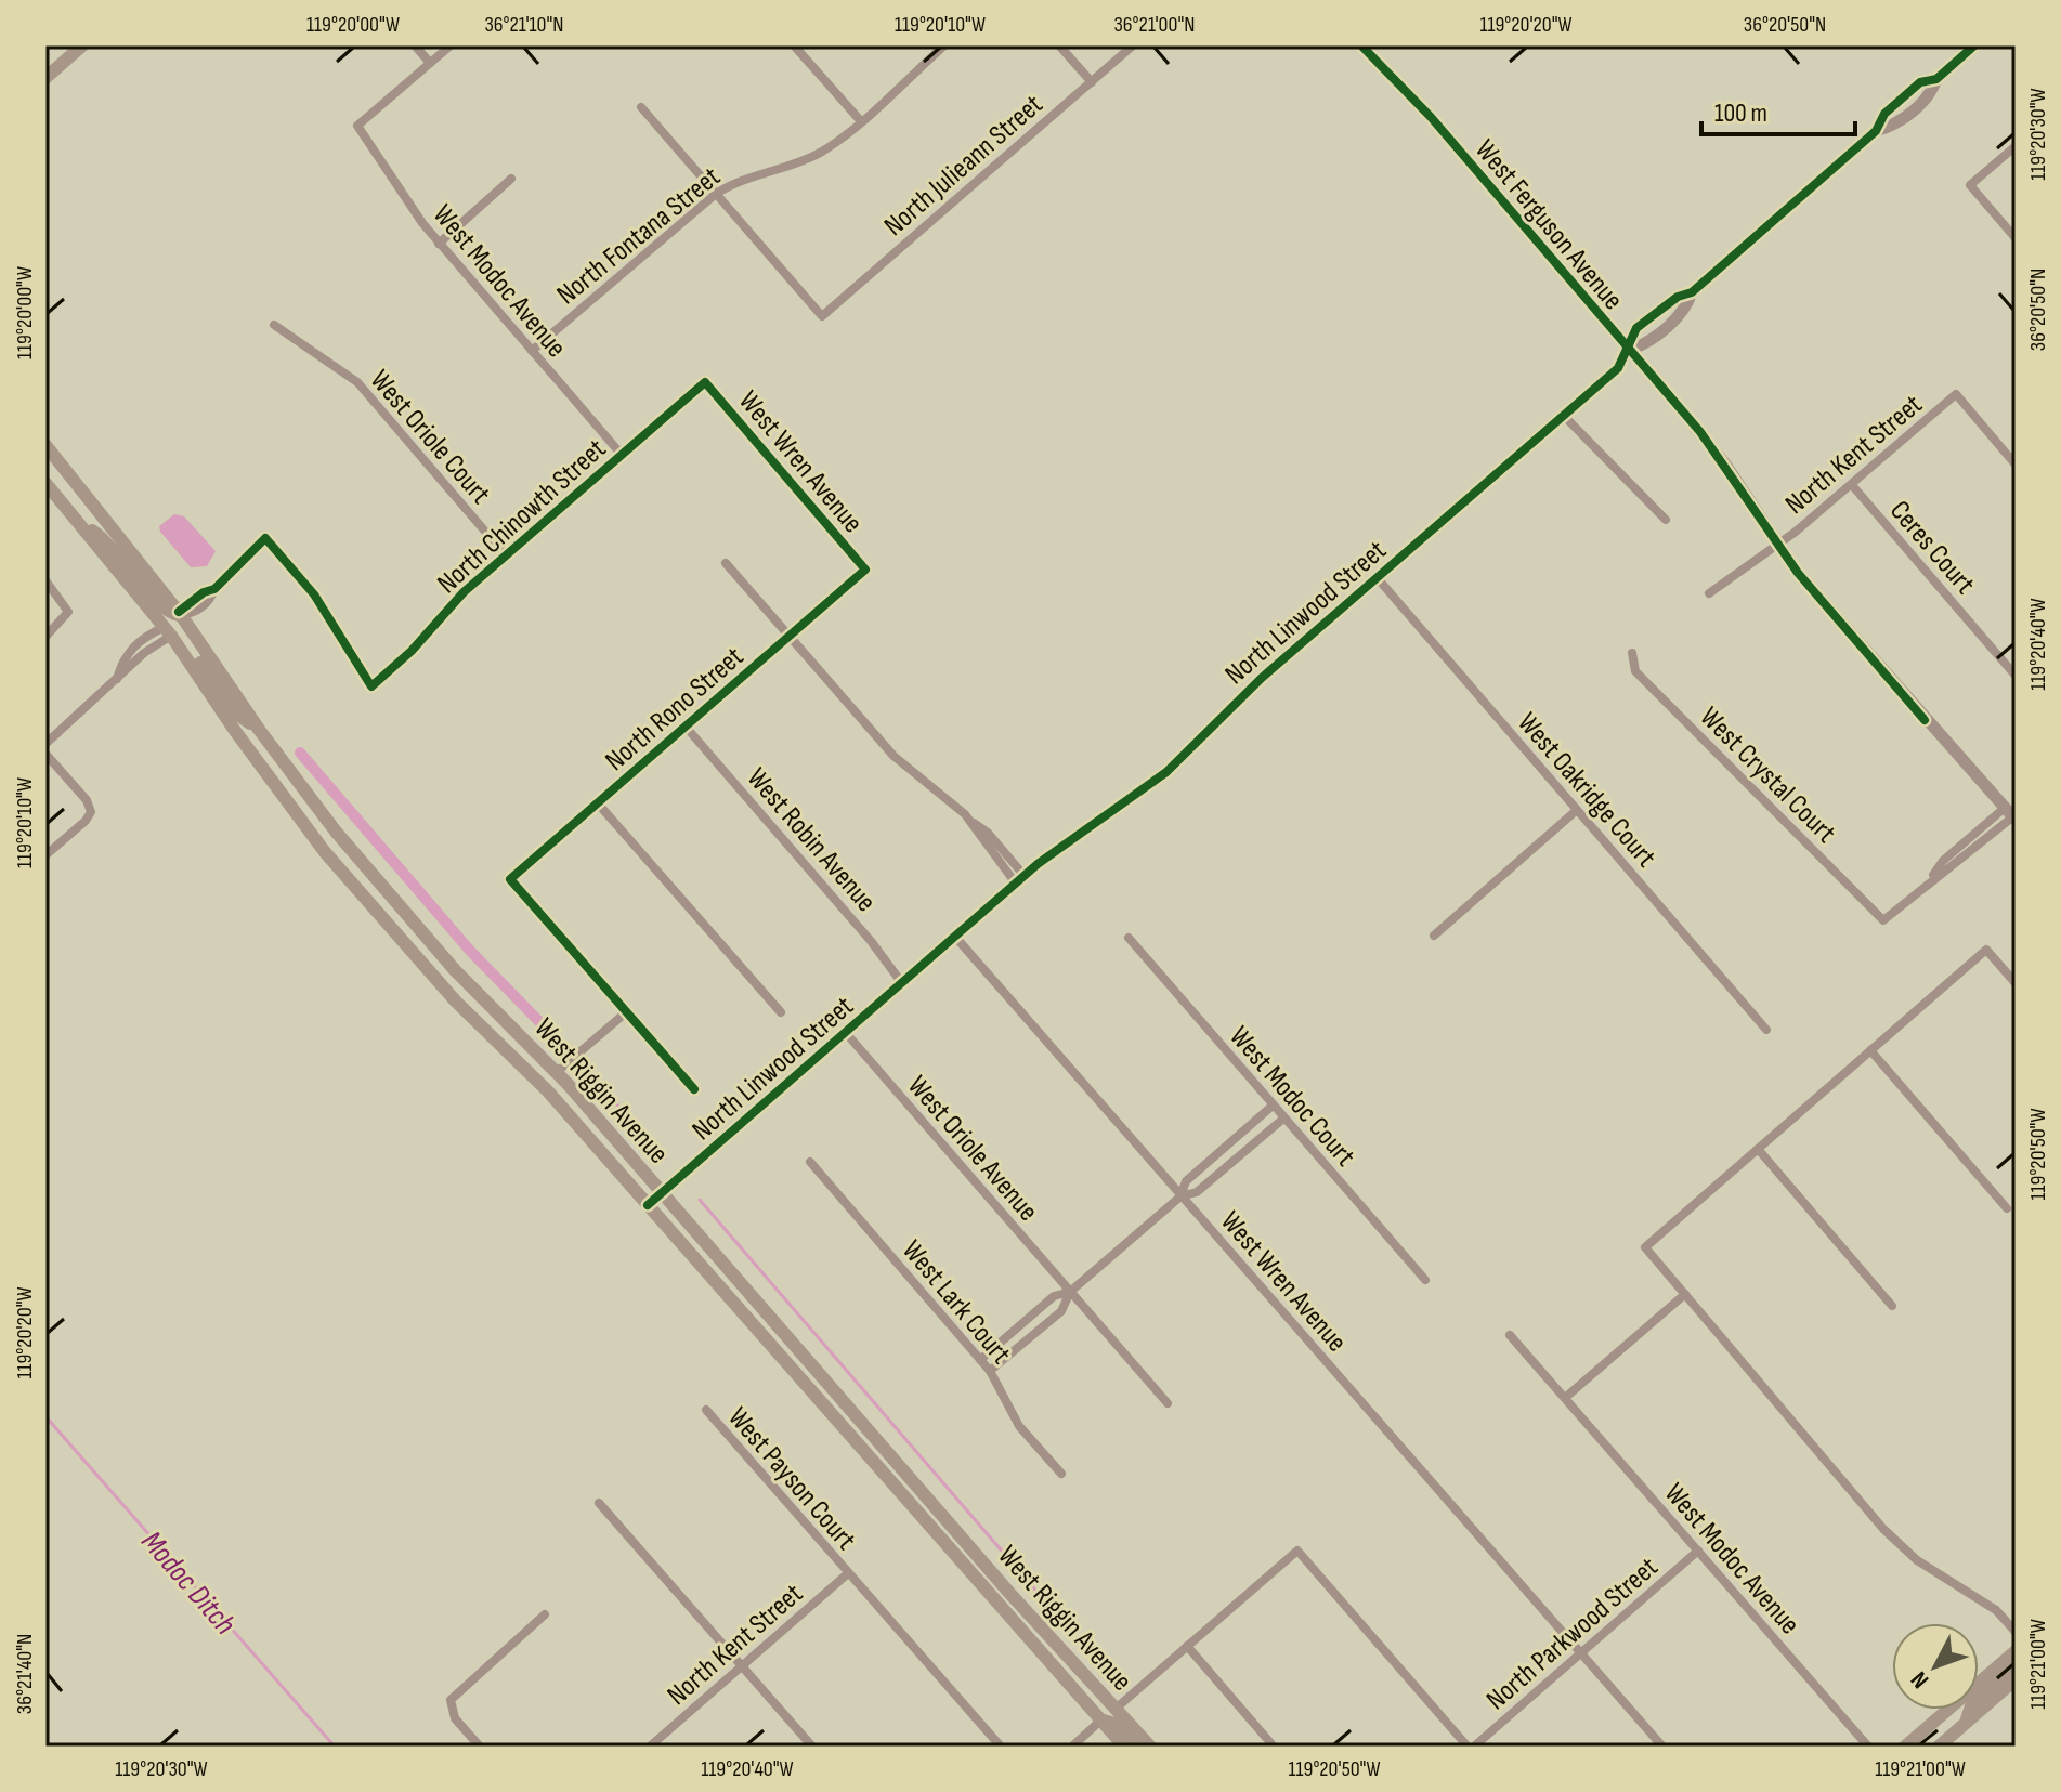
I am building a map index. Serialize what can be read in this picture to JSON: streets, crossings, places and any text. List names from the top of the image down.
{
  "streets": {
    "main road": ["West Riggin Avenue"],
    "street": [
      "North Julieann Street",
      "West Ferguson Avenue",
      "North Fontana Street",
      "West Modoc Avenue",
      "West Oriole Court",
      "North Kent Street",
      "West Wren Avenue",
      "North Chinowth Street",
      "Ceres Court",
      "North Linwood Street",
      "North Rono Street",
      "West Crystal Court",
      "West Oakridge Court",
      "West Robin Avenue",
      "West Modoc Court",
      "West Oriole Avenue",
      "West Lark Court",
      "West Payson Court",
      "North Parkwood Street"
    ]
  },
  "crossings": [
    ["North Julieann Street", "North Fontana Street"],
    ["West Ferguson Avenue", "North Kent Street"],
    ["West Ferguson Avenue", "North Linwood Street"],
    ["West Ferguson Avenue", "West Crystal Court"],
    ["North Fontana Street", "West Modoc Avenue"],
    ["West Modoc Avenue", "North Chinowth Street"],
    ["West Modoc Avenue", "North Parkwood Street"],
    ["West Oriole Court", "North Chinowth Street"],
    ["North Kent Street", "Ceres Court"],
    ["North Kent Street", "West Payson Court"],
    ["West Wren Avenue", "North Chinowth Street"],
    ["West Wren Avenue", "North Linwood Street"],
    ["West Wren Avenue", "North Rono Street"],
    ["West Wren Avenue", "North Parkwood Street"],
    ["North Chinowth Street", "West Riggin Avenue"],
    ["North Linwood Street", "West Oakridge Court"],
    ["North Linwood Street", "West Robin Avenue"],
    ["North Linwood Street", "West Riggin Avenue"],
    ["North Linwood Street", "West Oriole Avenue"],
    ["North Rono Street", "West Robin Avenue"]
  ],
  "water": ["Modoc Ditch"],
  "scale_bar": "100 m",
  "north": "bottom left",
  "coordinates": [
    "119°20'00\"W",
    "36°21'10\"N",
    "119°20'10\"W",
    "36°21'00\"N",
    "119°20'20\"W",
    "36°20'50\"N",
    "119°20'30\"W",
    "119°20'40\"W",
    "119°20'50\"W",
    "119°21'00\"W",
    "36°21'40\"N"
  ]
}
